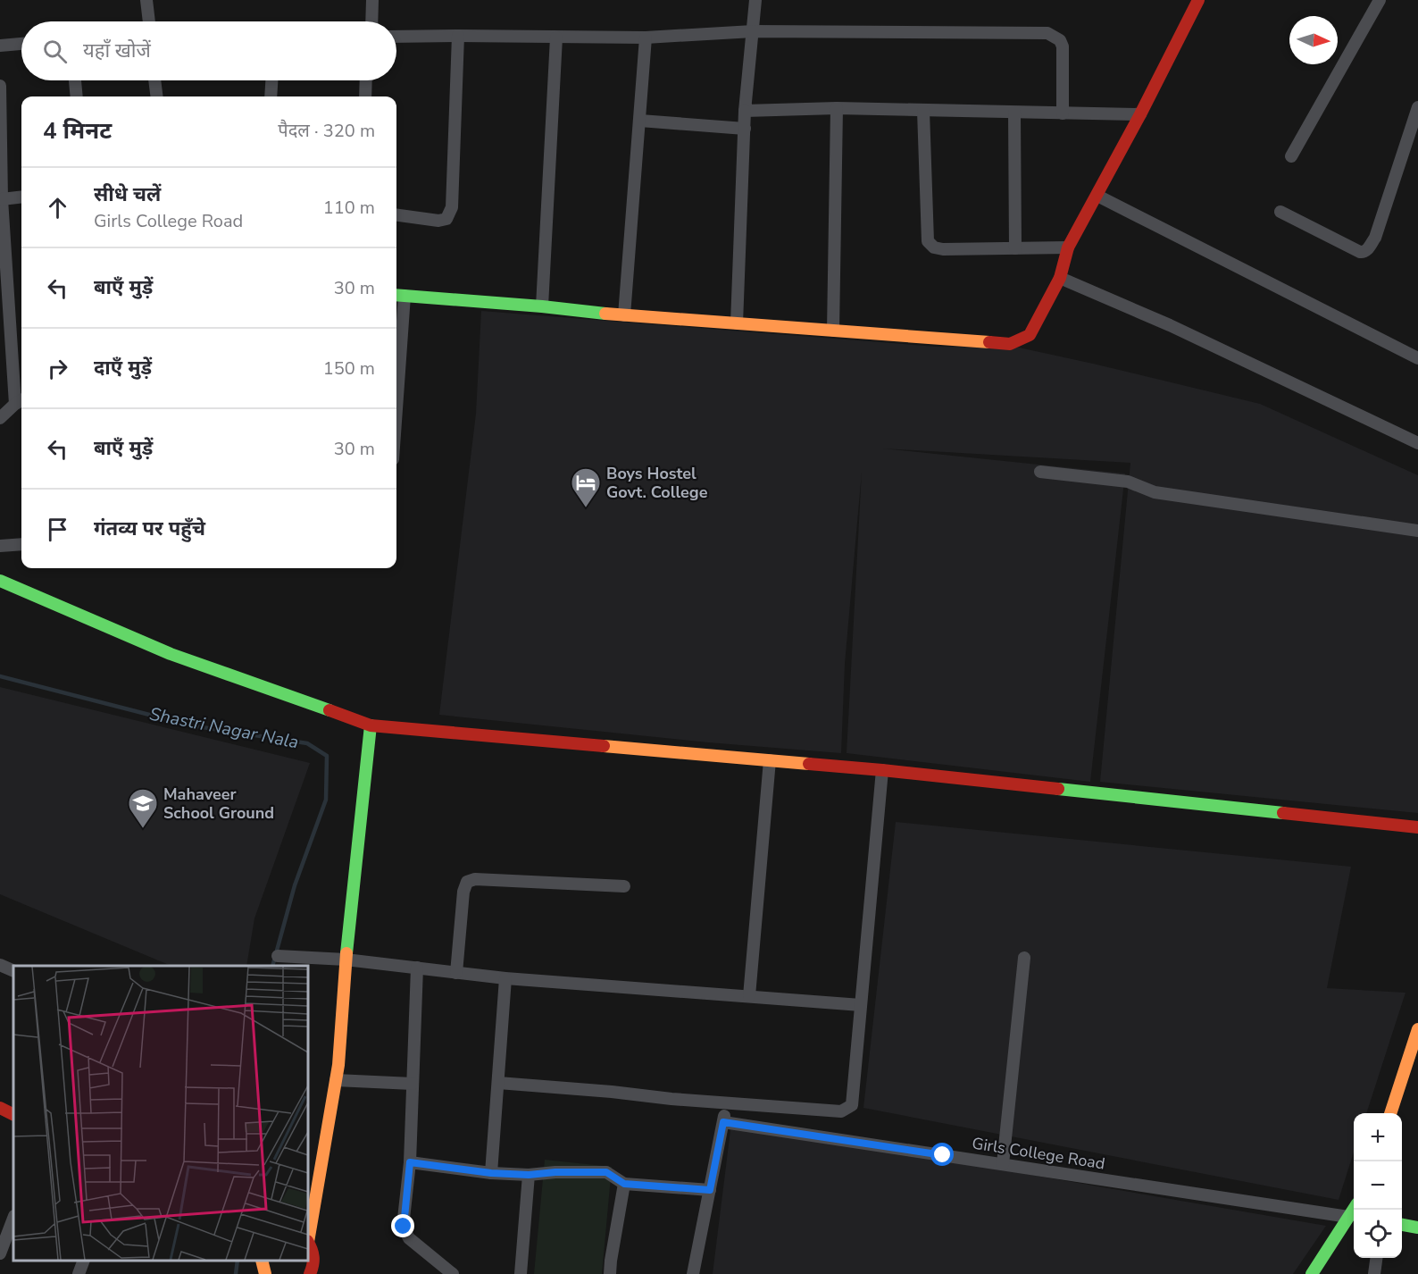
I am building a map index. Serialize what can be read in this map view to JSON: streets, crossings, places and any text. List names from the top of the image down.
{
  "streets": {
    "street": ["Girls College Road"]
  },
  "water": ["Shastri Nagar Nala"],
  "places": {
    "hotel": ["Boys Hostel Govt. College"],
    "school or university": ["Mahaveer School Ground"]
  },
  "north": "right",
  "page": {
    "search": "यहाँ खोजें",
    "heading": ["4 मिनट", "पैदल · 320 m"],
    "list": [
      ["सीधे चलें", "Girls College Road", "110 m"],
      ["बाएँ मुड़ें", "30 m"],
      ["दाएँ मुड़ें", "150 m"],
      ["बाएँ मुड़ें", "30 m"],
      "गंतव्य पर पहुँचे"
    ],
    "map_buttons": ["+", "−"]
  }
}
